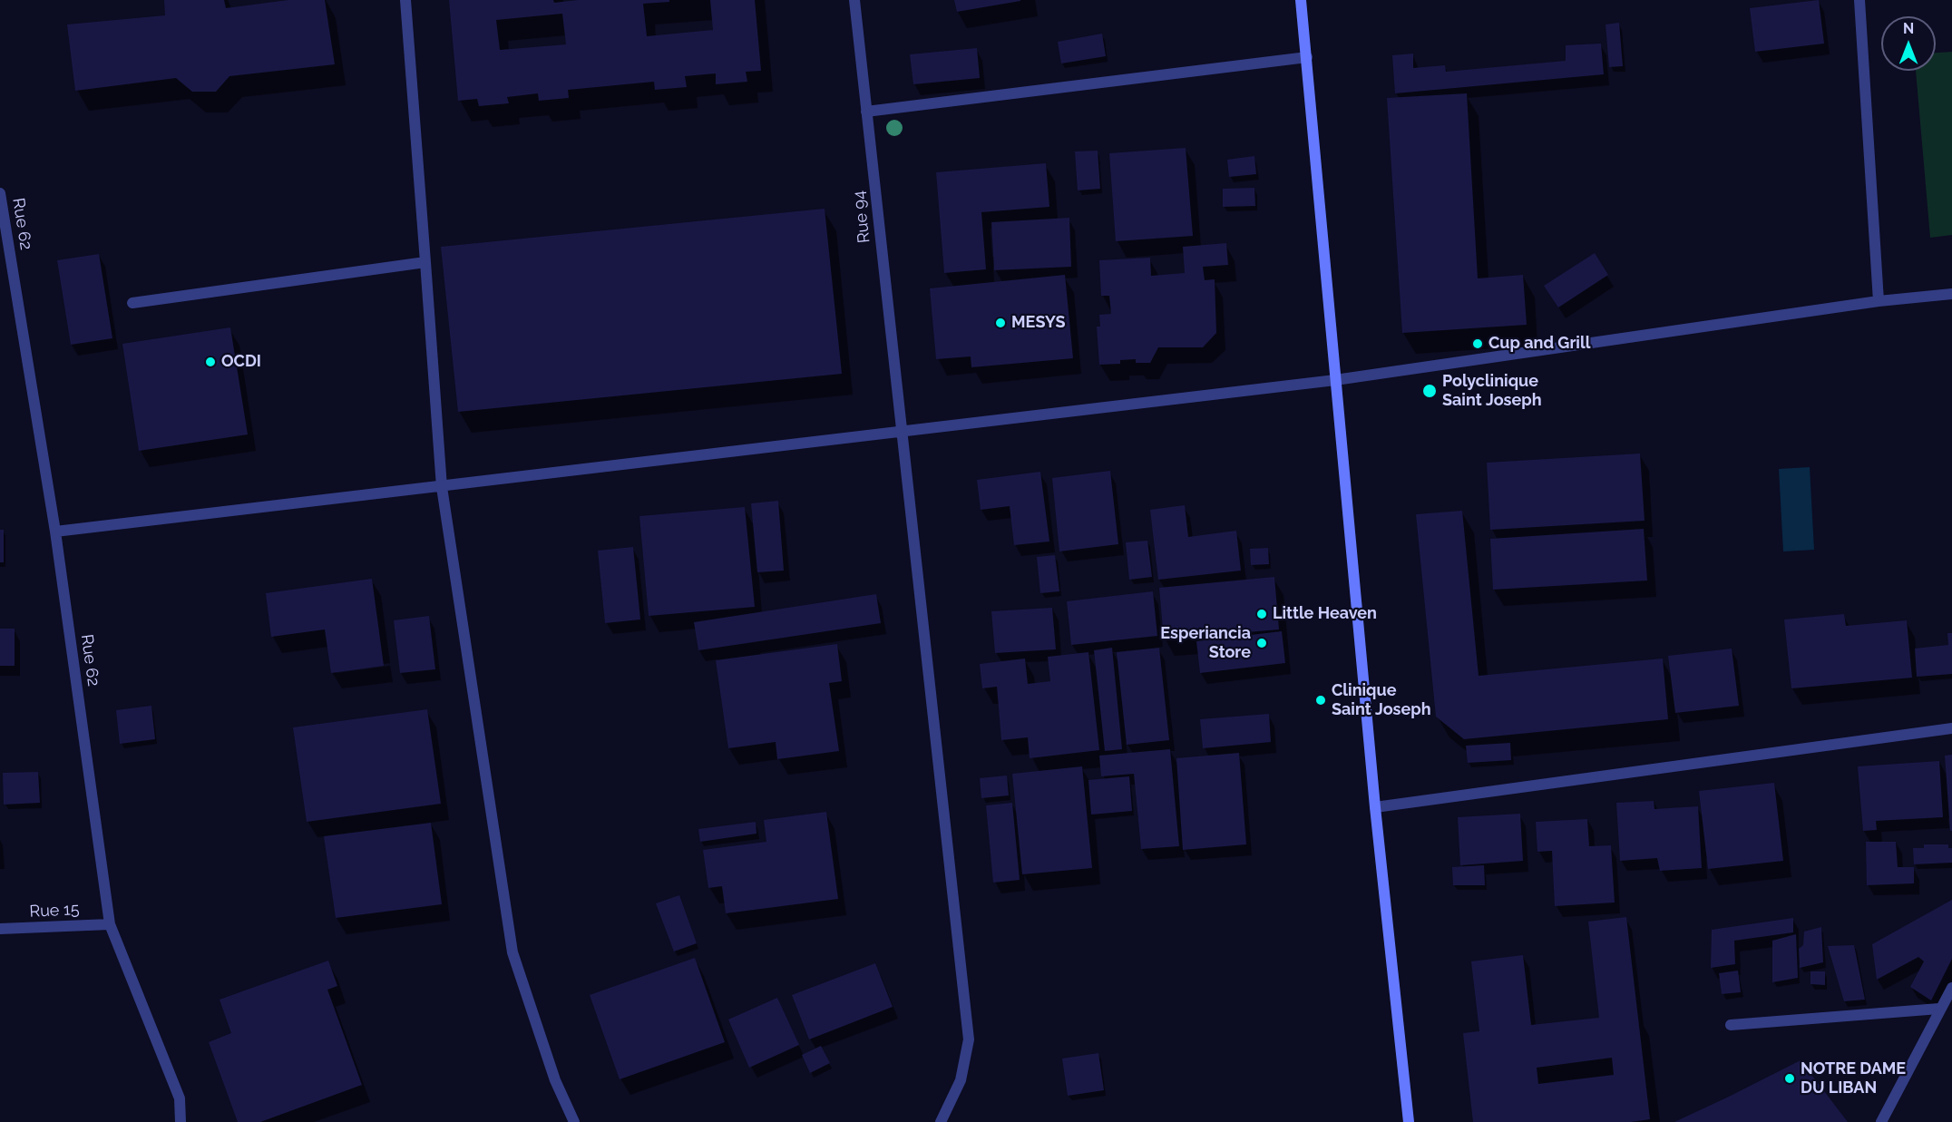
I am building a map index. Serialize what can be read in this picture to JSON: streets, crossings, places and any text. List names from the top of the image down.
{
  "streets": {
    "street": ["Rue 94", "Rue 62", "Rue 15"]
  },
  "crossings": [
    ["Rue 62", "Rue 15"]
  ],
  "places": [
    "MESYS",
    "Cup and Grill",
    "OCDI",
    "Polyclinique Saint Joseph",
    "Little Heaven",
    "Esperiancia Store",
    "Clinique Saint Joseph",
    "NOTRE DAME DU LIBAN"
  ],
  "north": "top"
}
